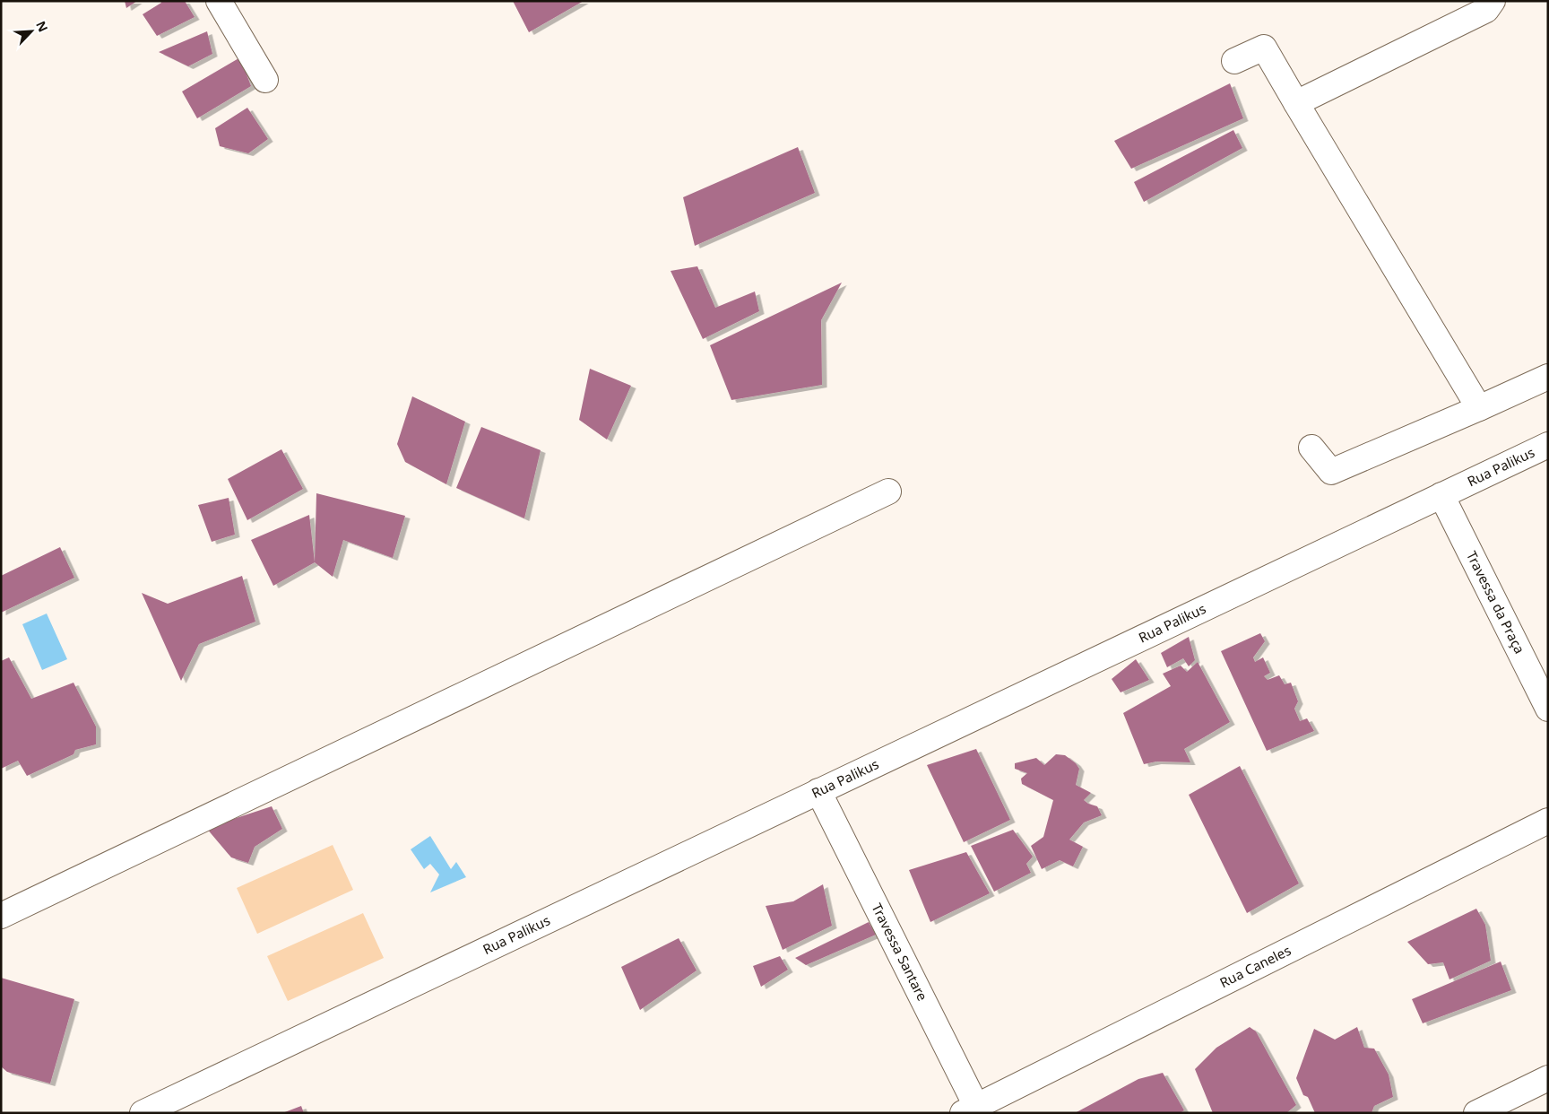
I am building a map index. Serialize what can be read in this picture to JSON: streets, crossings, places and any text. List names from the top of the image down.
{
  "streets": {
    "street": [
      "Rua Palikus",
      "Travessa da Praça",
      "Travessa Santare",
      "Rua Caneles"
    ]
  },
  "crossings": [
    ["Rua Palikus", "Travessa da Praça"],
    ["Rua Palikus", "Travessa Santare"],
    ["Travessa Santare", "Rua Caneles"]
  ],
  "north": "top right"
}
